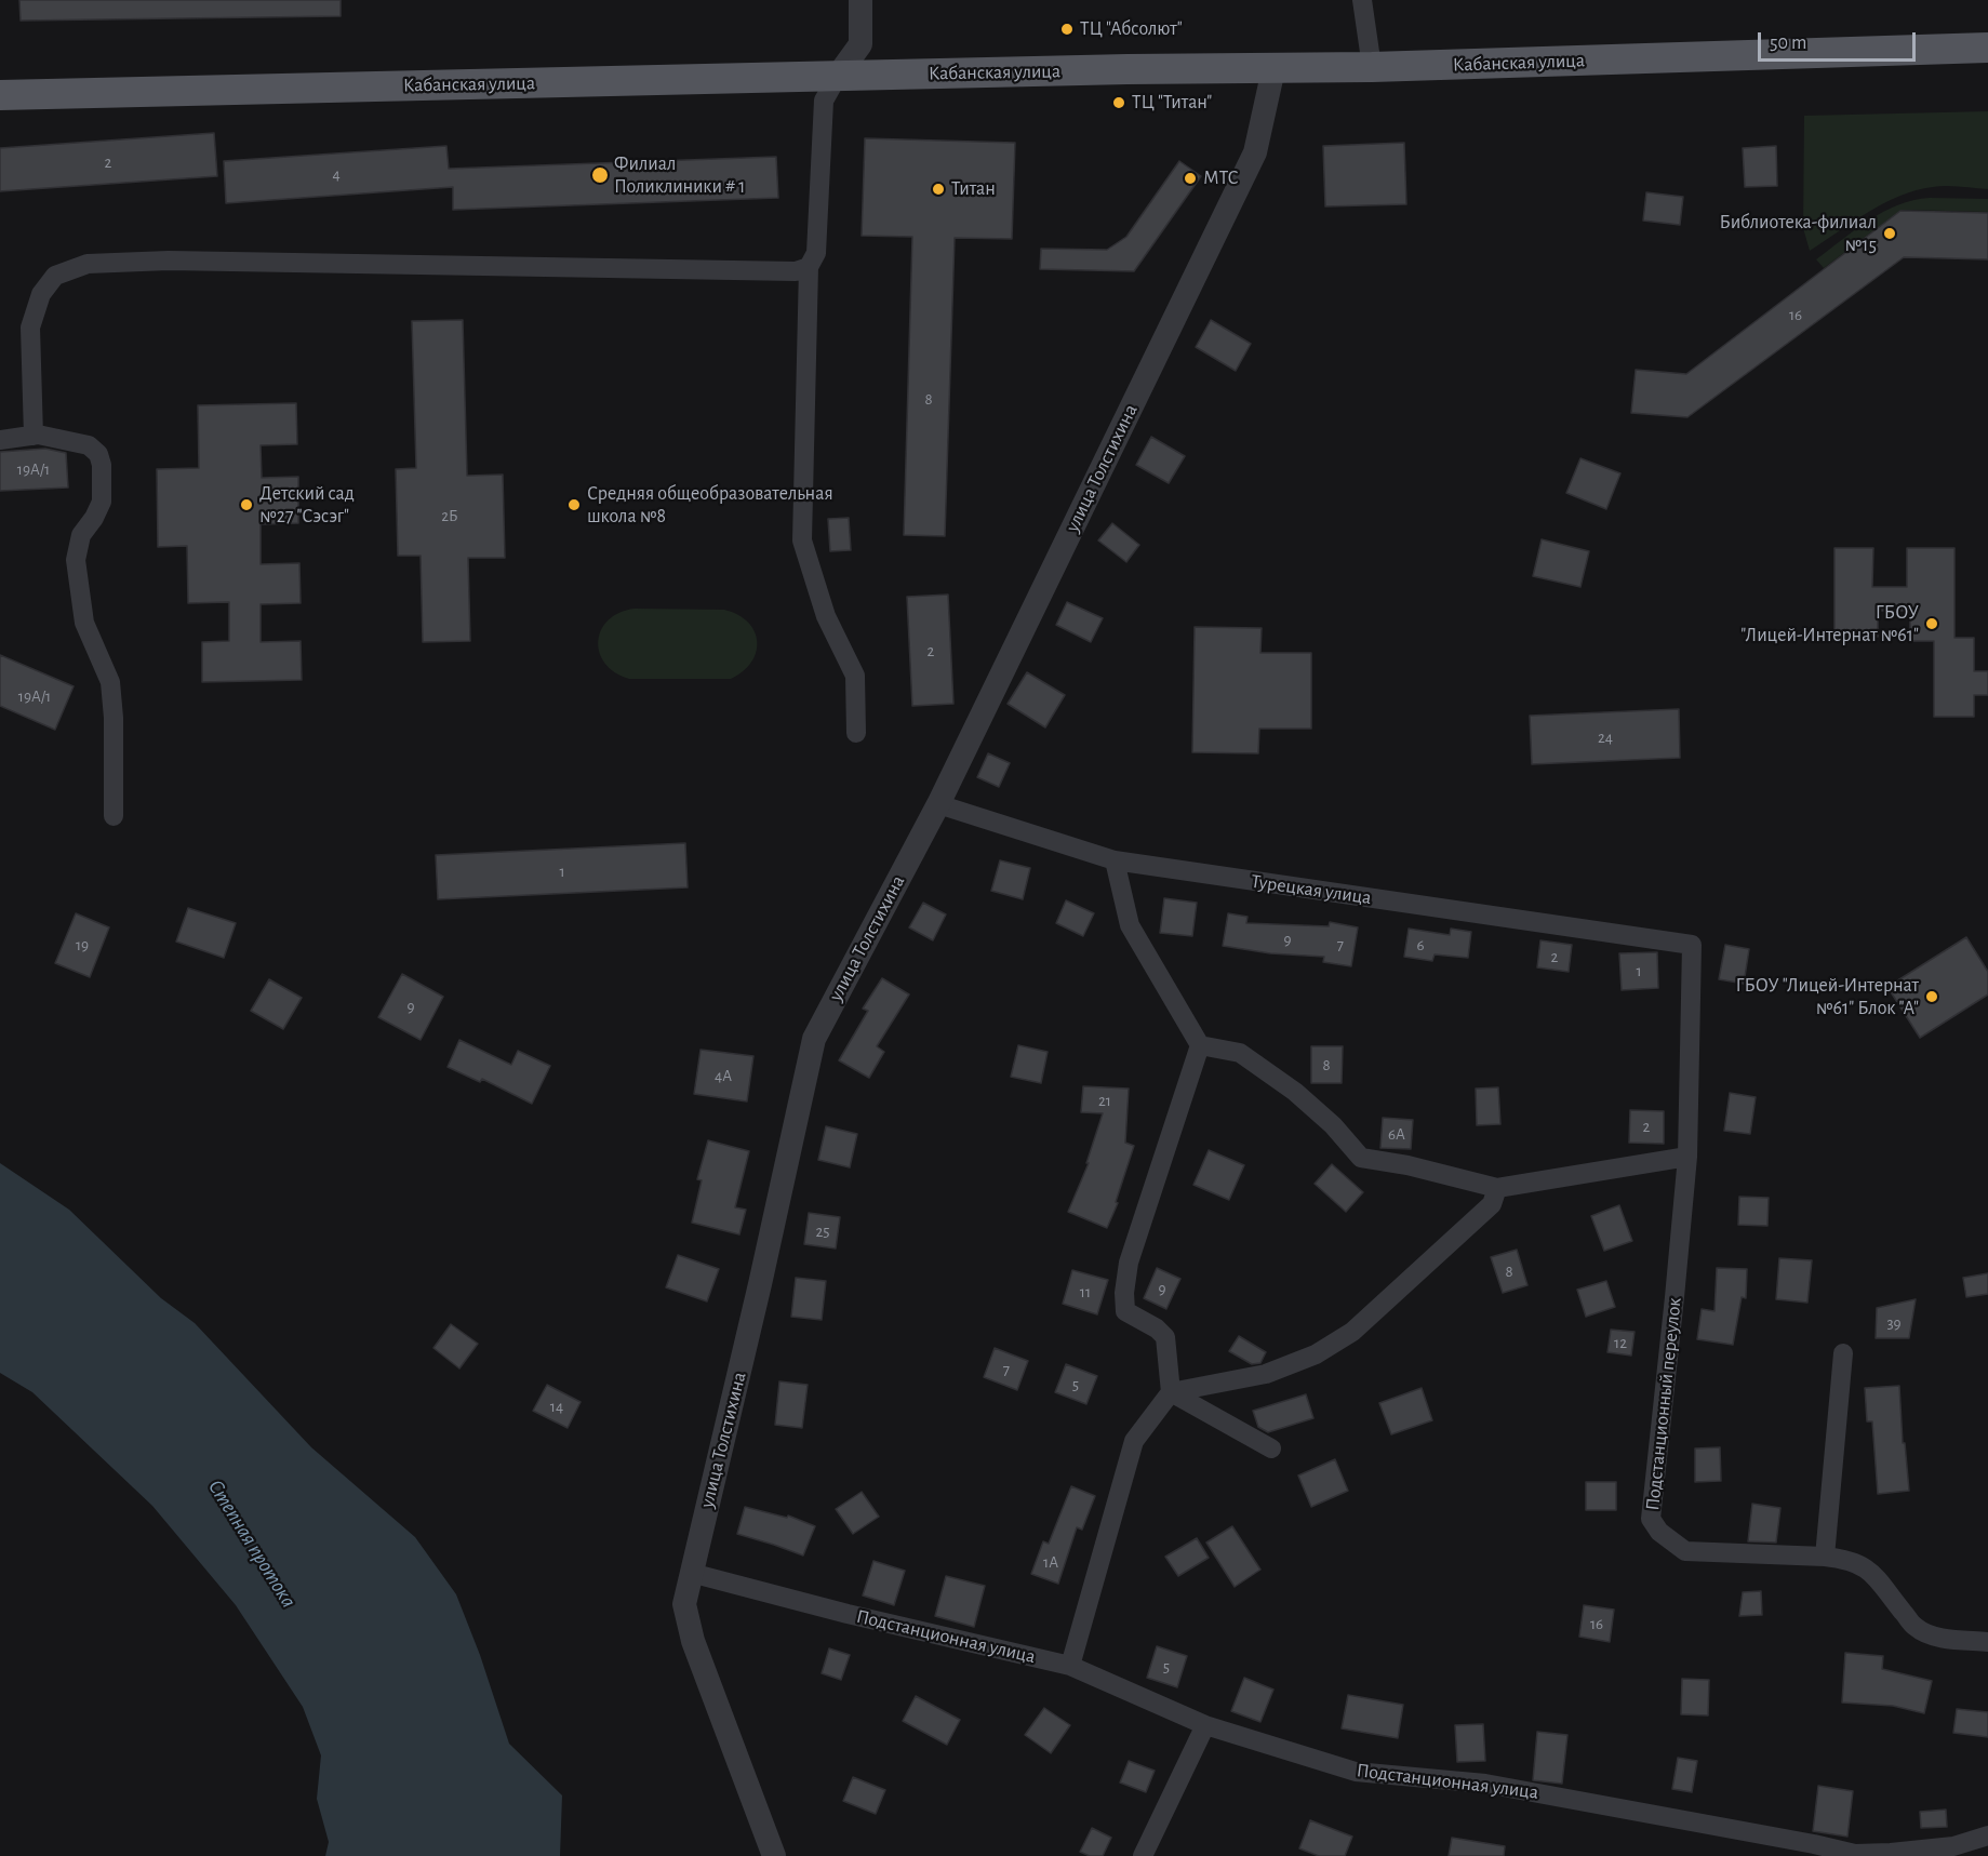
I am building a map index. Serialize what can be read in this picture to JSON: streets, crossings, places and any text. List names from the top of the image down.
{
  "streets": {
    "main road": ["Кабанская улица"],
    "street": [
      "улица Толстихина",
      "Турецкая улица",
      "Подстанционный переулок",
      "Подстанционная улица"
    ]
  },
  "crossings": [
    ["Кабанская улица", "улица Толстихина"],
    ["улица Толстихина", "Турецкая улица"],
    ["улица Толстихина", "Подстанционная улица"],
    ["Турецкая улица", "Подстанционный переулок"]
  ],
  "water": ["Степная протока"],
  "places": [
    "ТЦ \"Абсолют\"",
    "ТЦ \"Титан\"",
    "Филиал Поликлиники # 1",
    "МТС",
    "Титан",
    "Библиотека-филиал №15",
    "Детский сад №27 \"Сэсэг\"",
    "Средняя общеобразовательная школа №8",
    "ГБОУ \"Лицей-Интернат №61\"",
    "ГБОУ \"Лицей-Интернат №61\" Блок \"А\""
  ],
  "house_numbers": [
    "2",
    "4",
    "16",
    "8",
    "19А/1",
    "2Б",
    "2",
    "19А/1",
    "24",
    "1",
    "9",
    "19",
    "7",
    "6",
    "2",
    "1",
    "9",
    "8",
    "4А",
    "21",
    "2",
    "6А",
    "25",
    "8",
    "9",
    "11",
    "39",
    "12",
    "7",
    "5",
    "14",
    "1А",
    "16",
    "5"
  ],
  "scale_bar": "50 m"
}
